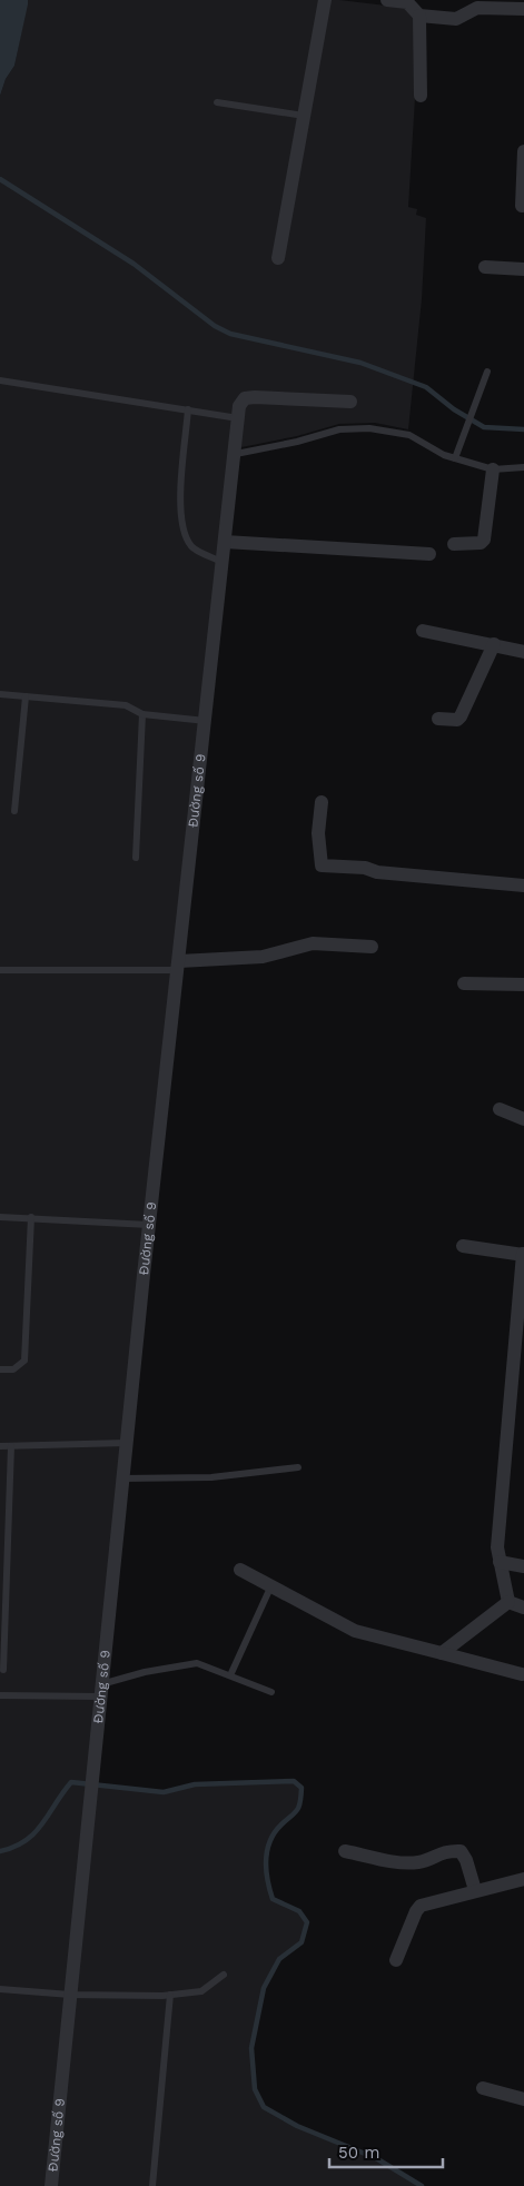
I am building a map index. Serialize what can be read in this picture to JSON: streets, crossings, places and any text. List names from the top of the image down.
{
  "streets": {
    "street": ["Đường số 9"]
  },
  "scale_bar": "50 m"
}
